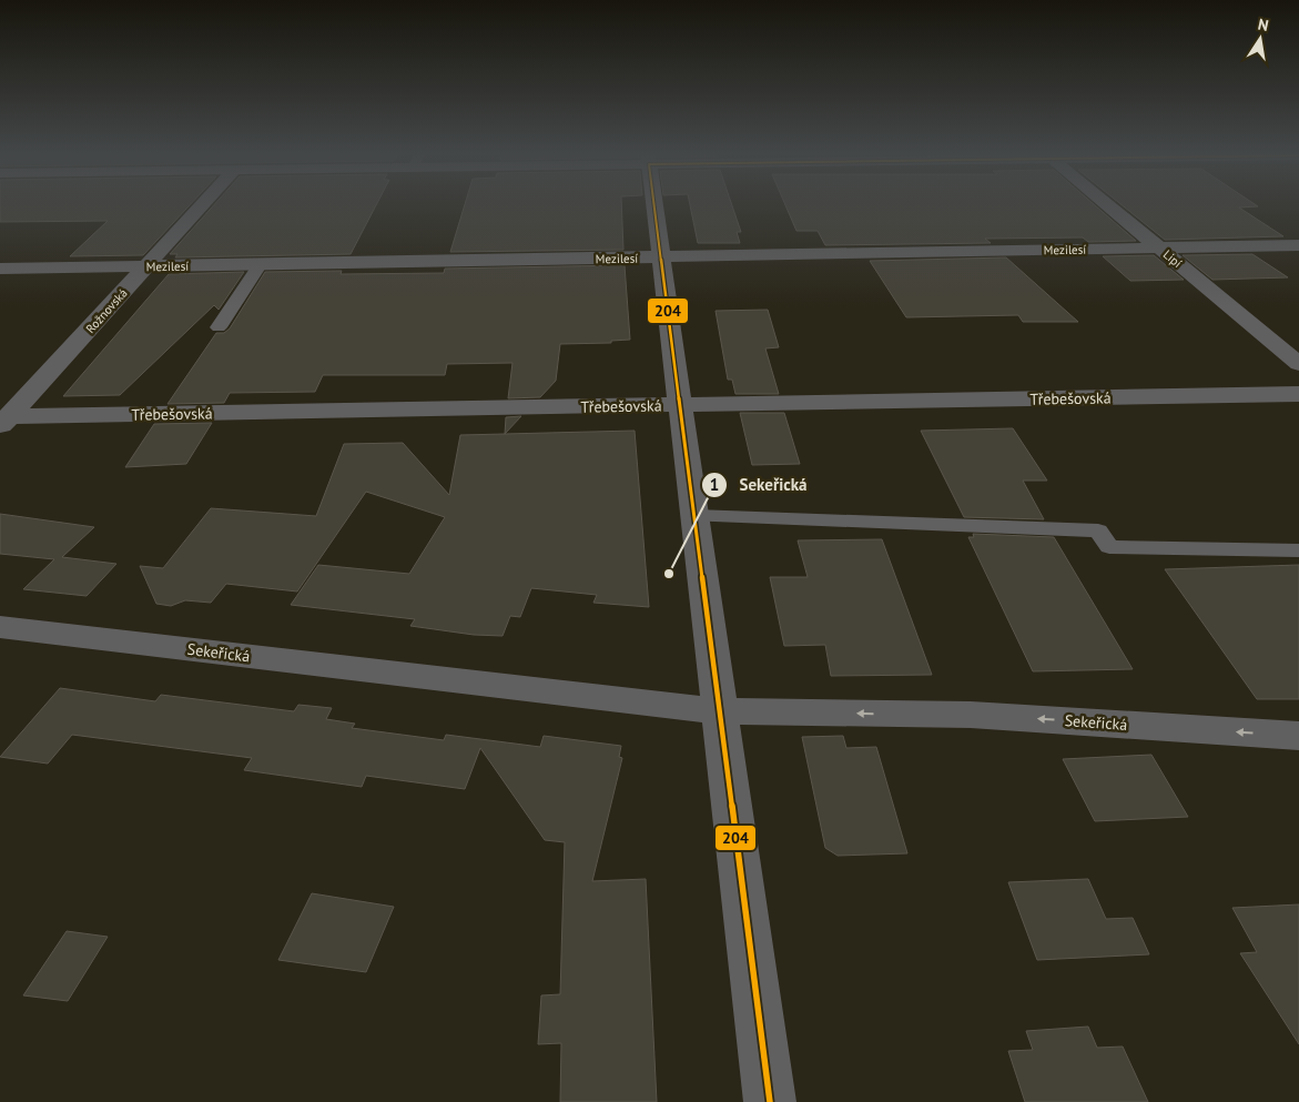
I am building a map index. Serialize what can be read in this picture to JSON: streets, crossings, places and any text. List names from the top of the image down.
{
  "streets": {
    "street": [
      "Mezilesí",
      "Lipí",
      "Rožnovská",
      "Třebešovská",
      "Sekeřická"
    ]
  },
  "crossings": [
    ["Mezilesí", "Lipí"],
    ["Mezilesí", "Rožnovská"],
    ["Rožnovská", "Třebešovská"]
  ],
  "one_way": ["Sekeřická"],
  "places": ["Sekeřická"],
  "lines": ["transit line 204"],
  "north": "top"
}
